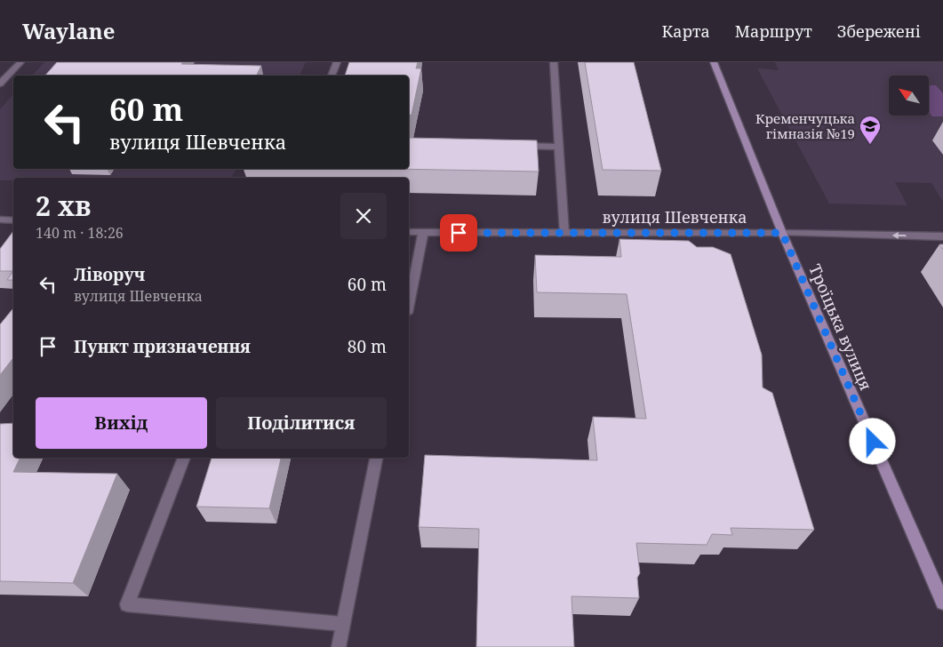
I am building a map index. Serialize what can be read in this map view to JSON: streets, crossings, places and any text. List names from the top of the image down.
{
  "streets": {
    "main road": ["Троїцька вулиця"],
    "street": ["вулиця Шевченка"]
  },
  "crossings": [
    ["вулиця Шевченка", "Троїцька вулиця"]
  ],
  "places": {
    "school or university": ["Кременчуцька гімназія №19"]
  },
  "north": "top left",
  "page": {
    "header": "Waylane",
    "nav": ["Карта", "Маршрут", "Збережені"],
    "turn": ["60 m", "вулиця Шевченка"],
    "heading": ["2 хв", "140 m · 18:26"],
    "list": [
      {
        "name": "Ліворуч",
        "note": "вулиця Шевченка",
        "value": "60 m"
      },
      {
        "name": "Пункт призначення",
        "value": "80 m"
      }
    ],
    "buttons": ["Вихід", "Поділитися"]
  }
}
